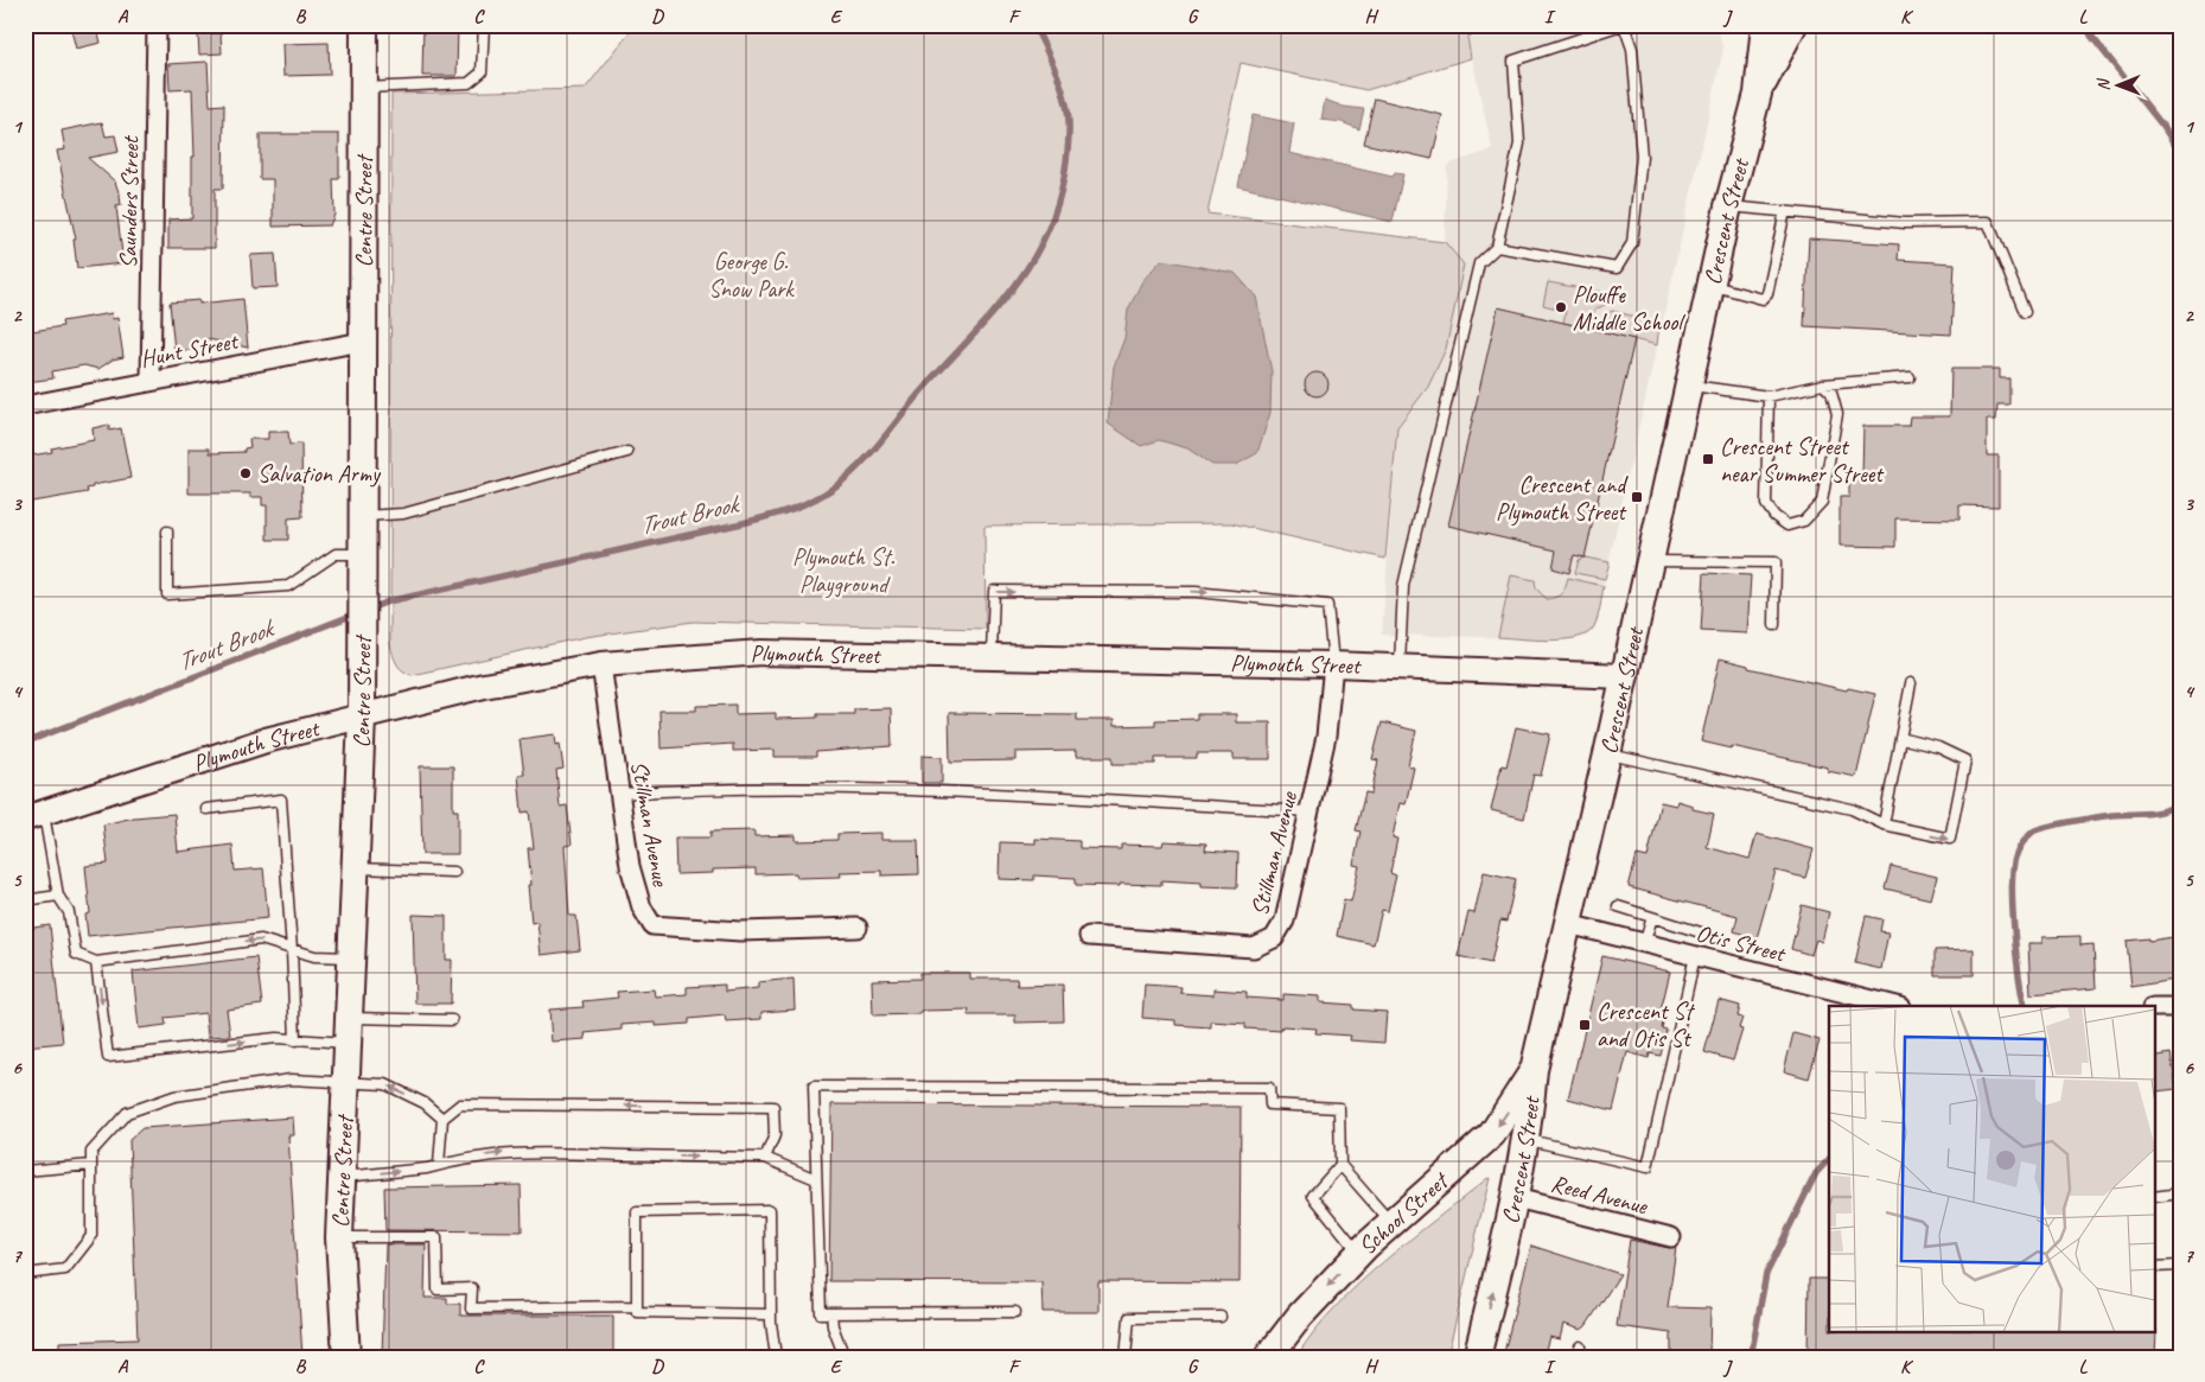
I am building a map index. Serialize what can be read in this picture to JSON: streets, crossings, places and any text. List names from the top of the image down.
{
  "streets": {
    "main road": ["Centre Street", "Crescent Street", "School Street"],
    "street": [
      "Saunders Street",
      "Hunt Street",
      "Plymouth Street",
      "Stillman Avenue",
      "Otis Street",
      "Reed Avenue"
    ]
  },
  "crossings": [
    ["Saunders Street", "Hunt Street"],
    ["Centre Street", "Hunt Street"],
    ["Centre Street", "Plymouth Street"],
    ["Crescent Street", "Plymouth Street"],
    ["Crescent Street", "Otis Street"],
    ["Crescent Street", "Reed Avenue"],
    ["Crescent Street", "School Street"],
    ["Plymouth Street", "Stillman Avenue"]
  ],
  "one_way": ["School Street"],
  "water": ["Trout Brook"],
  "parks": ["George G. Snow Park", "Plymouth St. Playground"],
  "places": {
    "other": ["Plouffe Middle School", "Salvation Army"],
    "transit": ["Crescent Street near Summer Street", "Crescent and Plymouth Street", "Crescent St and Otis St"]
  },
  "north": "left",
  "grid": {
    "columns": [
      "A",
      "B",
      "C",
      "D",
      "E",
      "F",
      "G",
      "H",
      "I",
      "J",
      "K",
      "L"
    ],
    "rows": [
      "1",
      "2",
      "3",
      "4",
      "5",
      "6",
      "7"
    ]
  }
}
